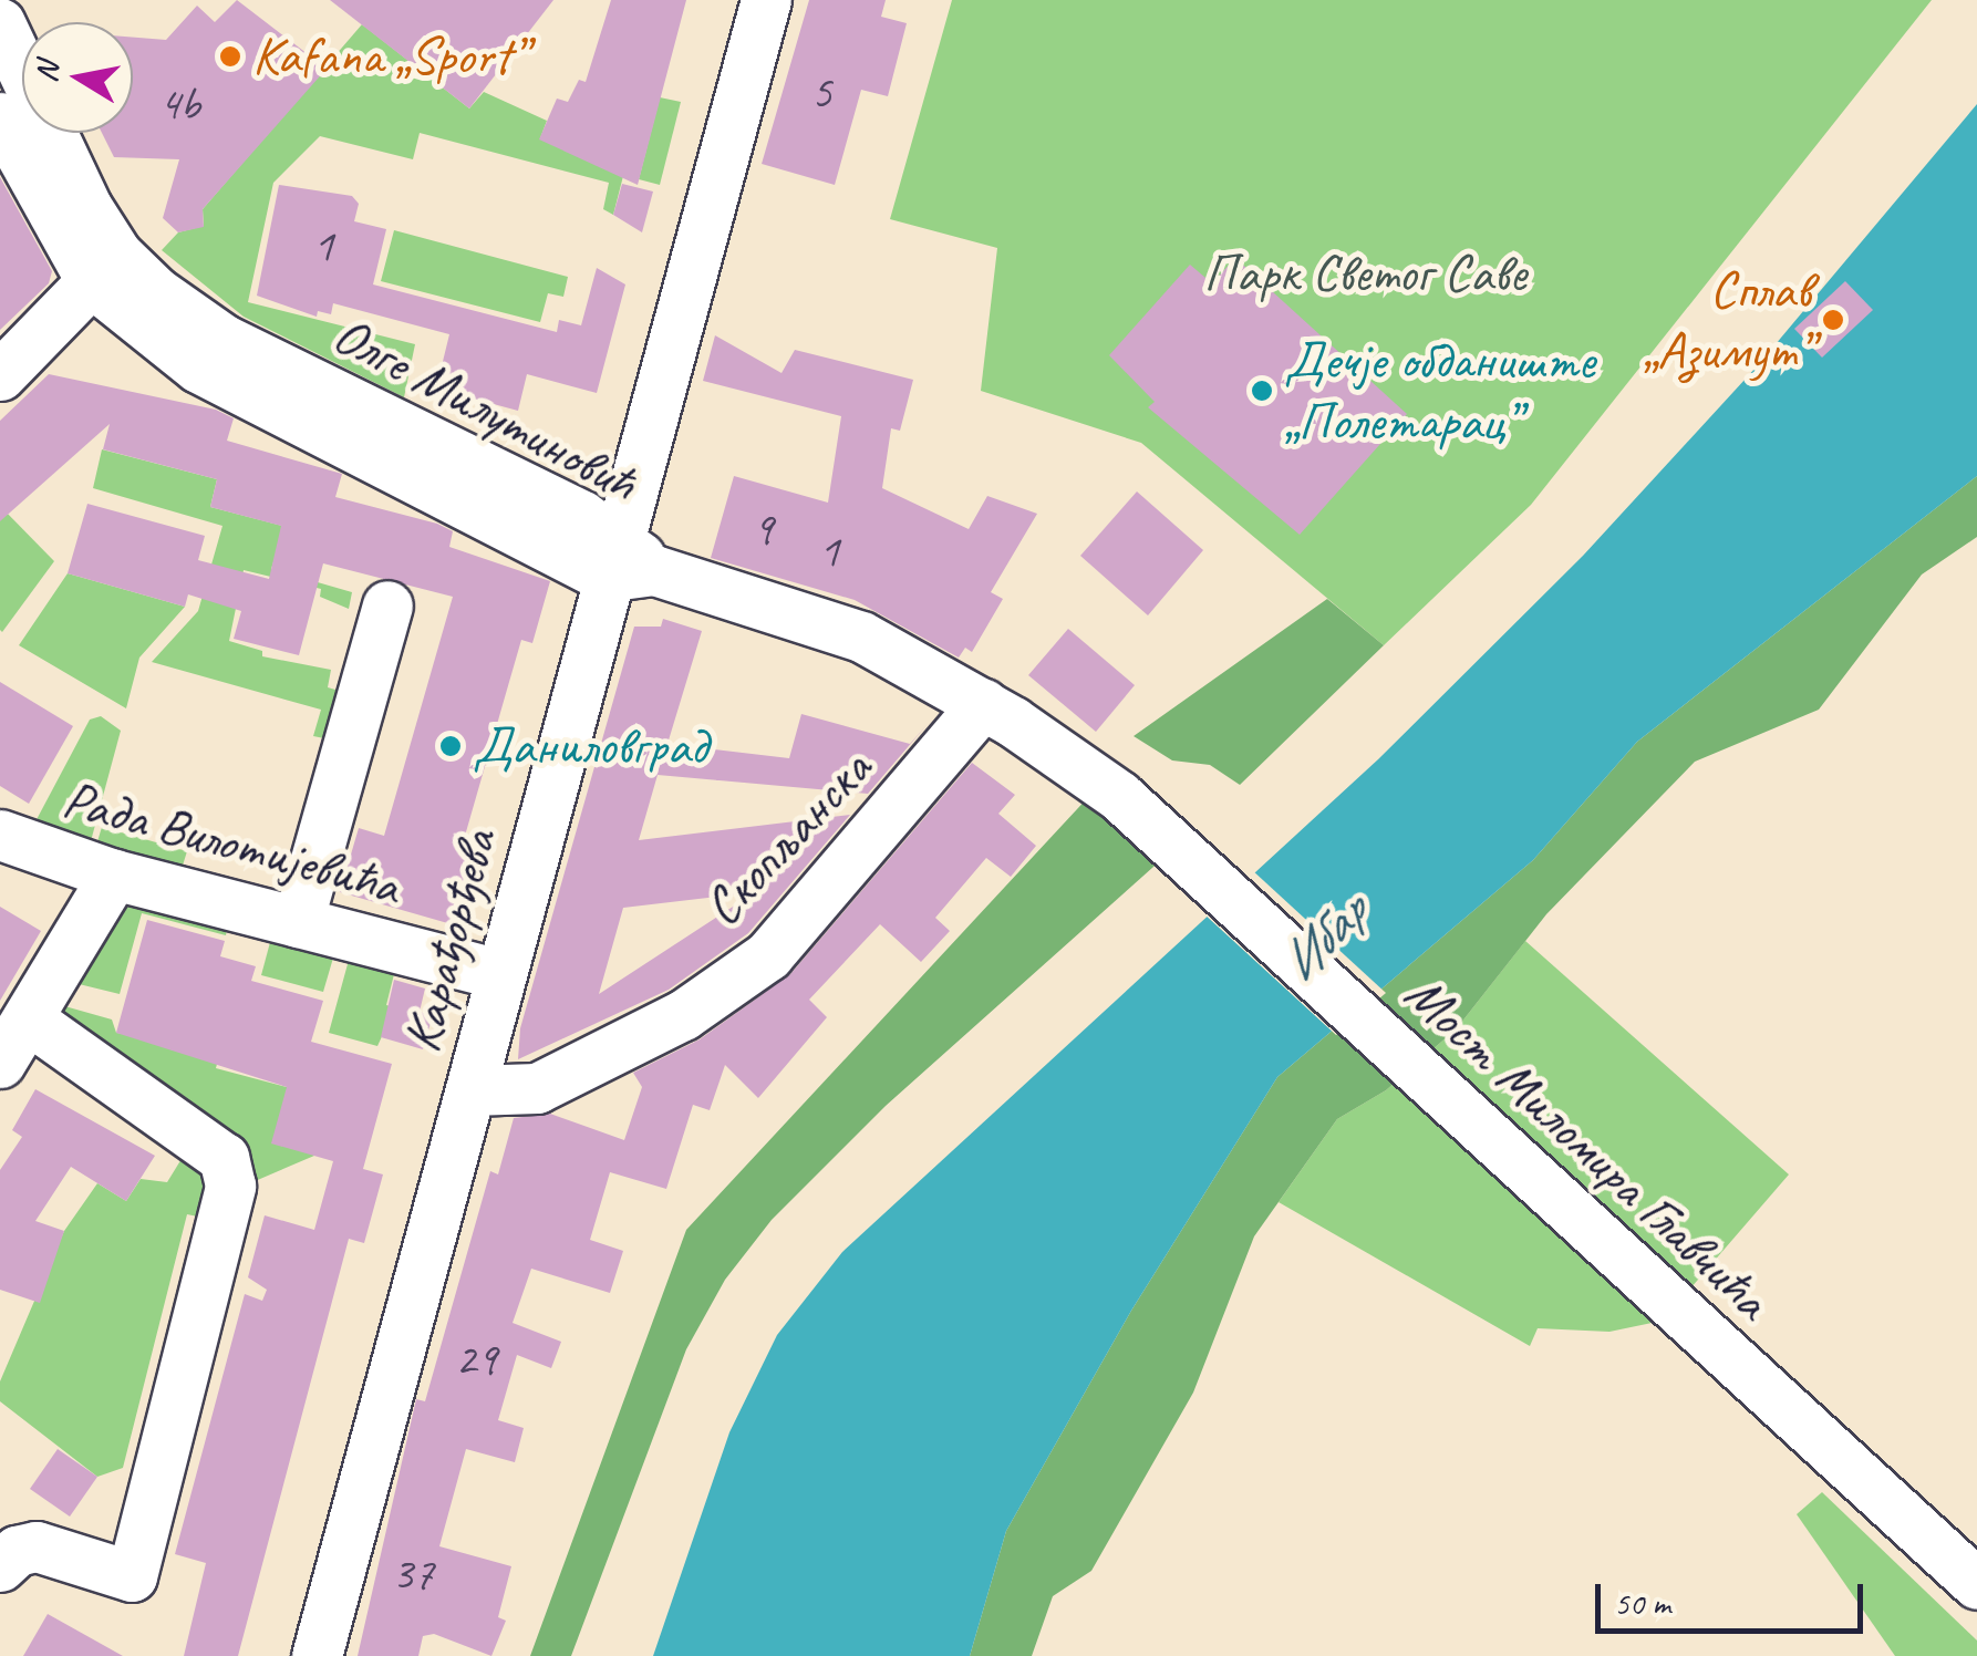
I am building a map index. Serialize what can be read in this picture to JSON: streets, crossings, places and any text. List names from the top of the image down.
{
  "streets": {
    "street": [
      "Олге Милутиновић",
      "Скопљанска",
      "Рада Вилотијевића",
      "Карађорђева",
      "Мост Миломира Главчића"
    ]
  },
  "crossings": [
    ["Олге Милутиновић", "Скопљанска"],
    ["Олге Милутиновић", "Карађорђева"],
    ["Олге Милутиновић", "Мост Миломира Главчића"],
    ["Скопљанска", "Карађорђева"],
    ["Скопљанска", "Мост Миломира Главчића"],
    ["Рада Вилотијевића", "Карађорђева"]
  ],
  "water": ["Ибар"],
  "parks": ["Парк Светог Саве"],
  "places": [
    "Kafana „Sport”",
    "Сплав „Азимут”",
    "Дечје обданиште „Полетарац”",
    "Даниловград"
  ],
  "house_numbers": [
    "5",
    "4b",
    "1",
    "9",
    "1",
    "29",
    "37"
  ],
  "scale_bar": "50 m",
  "north": "left"
}
